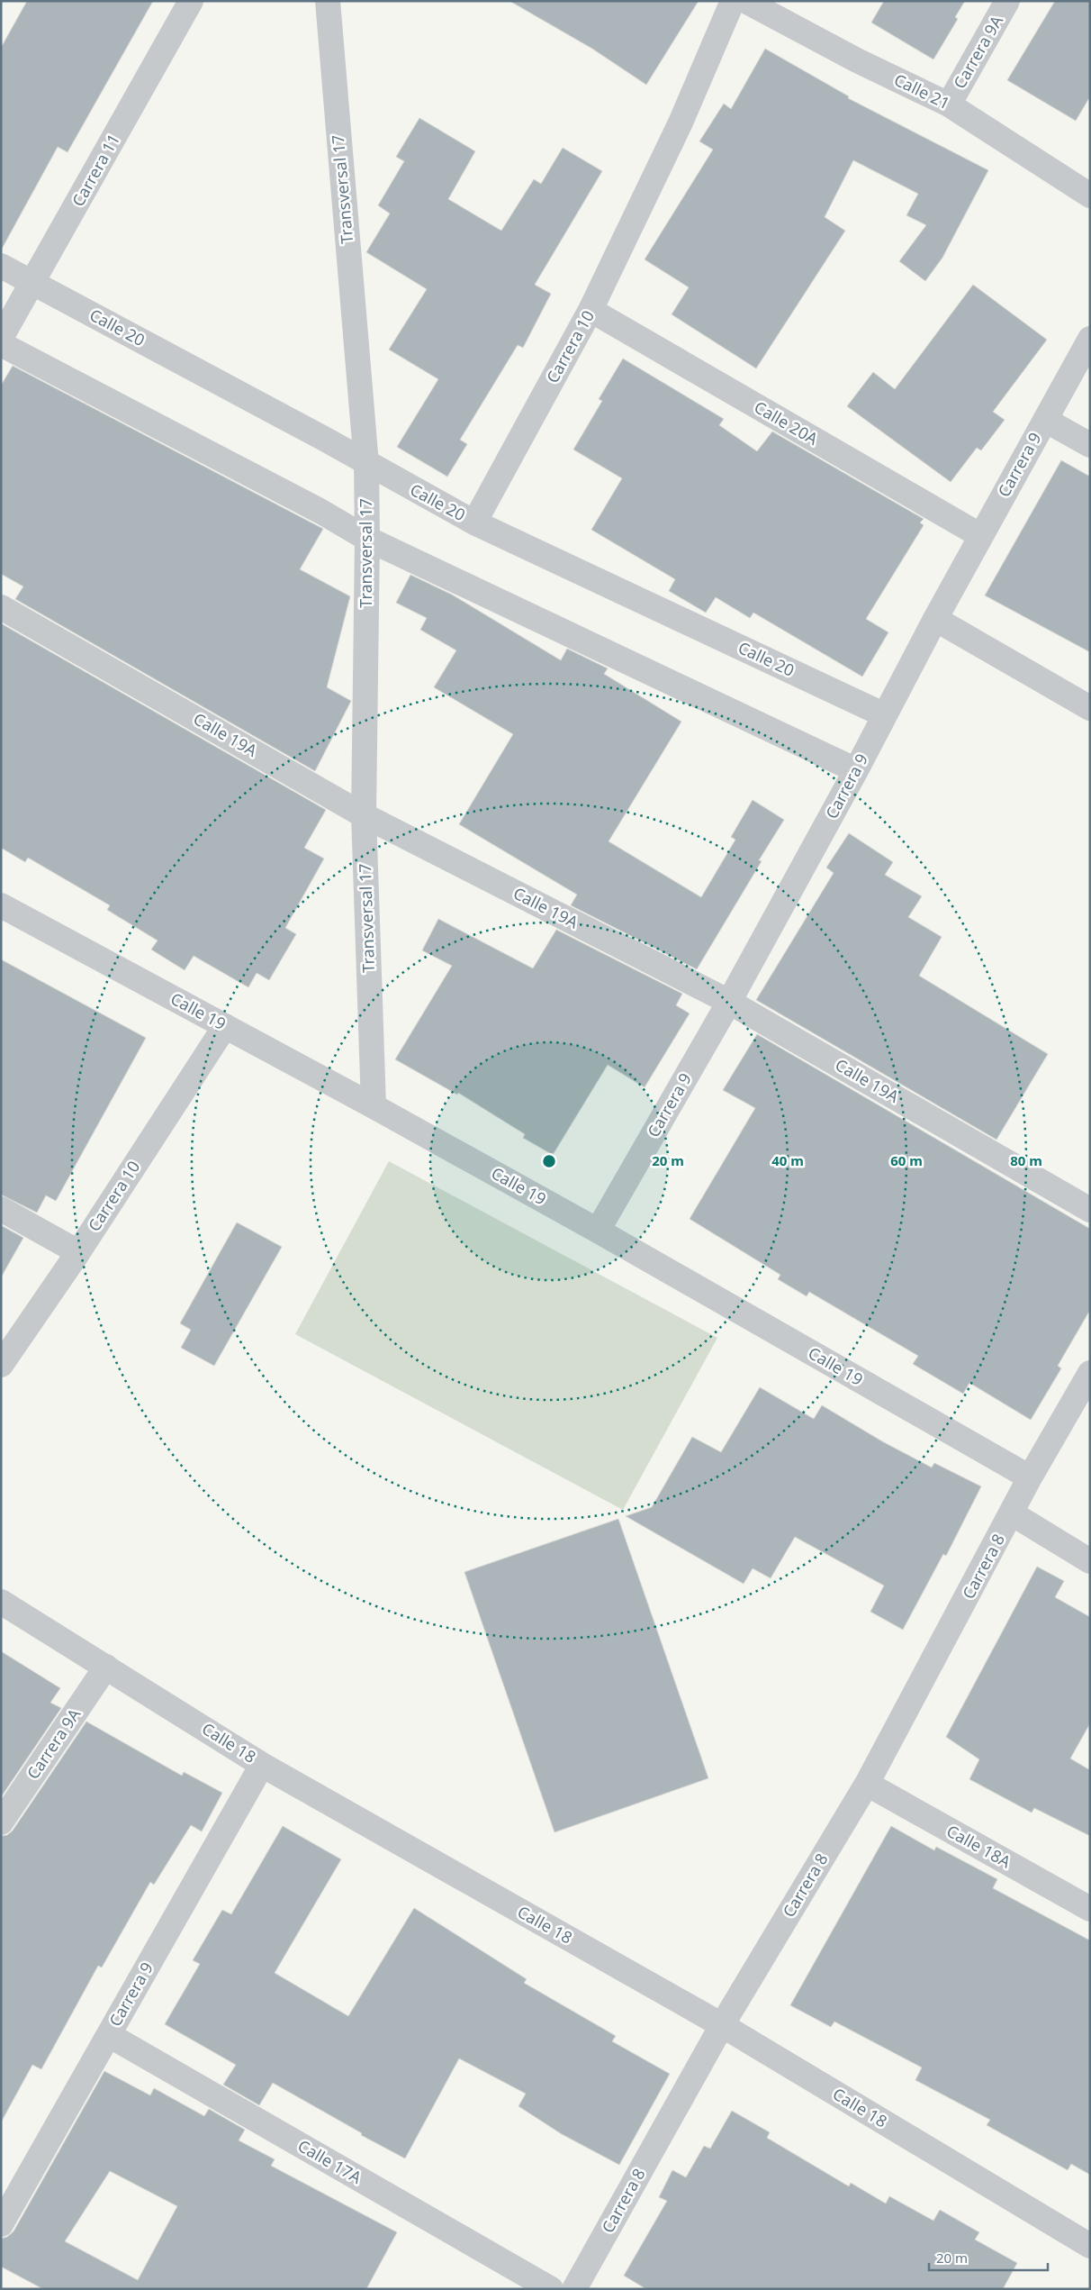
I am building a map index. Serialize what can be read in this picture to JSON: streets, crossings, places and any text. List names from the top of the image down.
{
  "streets": {
    "street": [
      "Carrera 9A",
      "Calle 21",
      "Carrera 11",
      "Transversal 17",
      "Calle 20",
      "Carrera 10",
      "Calle 20A",
      "Carrera 9",
      "Calle 19A",
      "Calle 19",
      "Carrera 8",
      "Calle 18",
      "Calle 18A",
      "Calle 17A"
    ]
  },
  "crossings": [
    ["Carrera 9A", "Calle 21"],
    ["Carrera 9A", "Calle 18"],
    ["Carrera 11", "Calle 20"],
    ["Transversal 17", "Calle 20"],
    ["Transversal 17", "Calle 19A"],
    ["Transversal 17", "Calle 19"],
    ["Calle 20", "Carrera 10"],
    ["Calle 20", "Carrera 9"],
    ["Carrera 10", "Calle 20A"],
    ["Carrera 10", "Calle 19"],
    ["Calle 20A", "Carrera 9"],
    ["Carrera 9", "Calle 19A"],
    ["Carrera 9", "Calle 19"],
    ["Carrera 9", "Calle 18"],
    ["Carrera 9", "Calle 17A"],
    ["Calle 19", "Carrera 8"],
    ["Carrera 8", "Calle 18"],
    ["Carrera 8", "Calle 18A"]
  ],
  "scale_bar": "20 m",
  "rings": [
    "20 m",
    "40 m",
    "60 m",
    "80 m"
  ]
}
